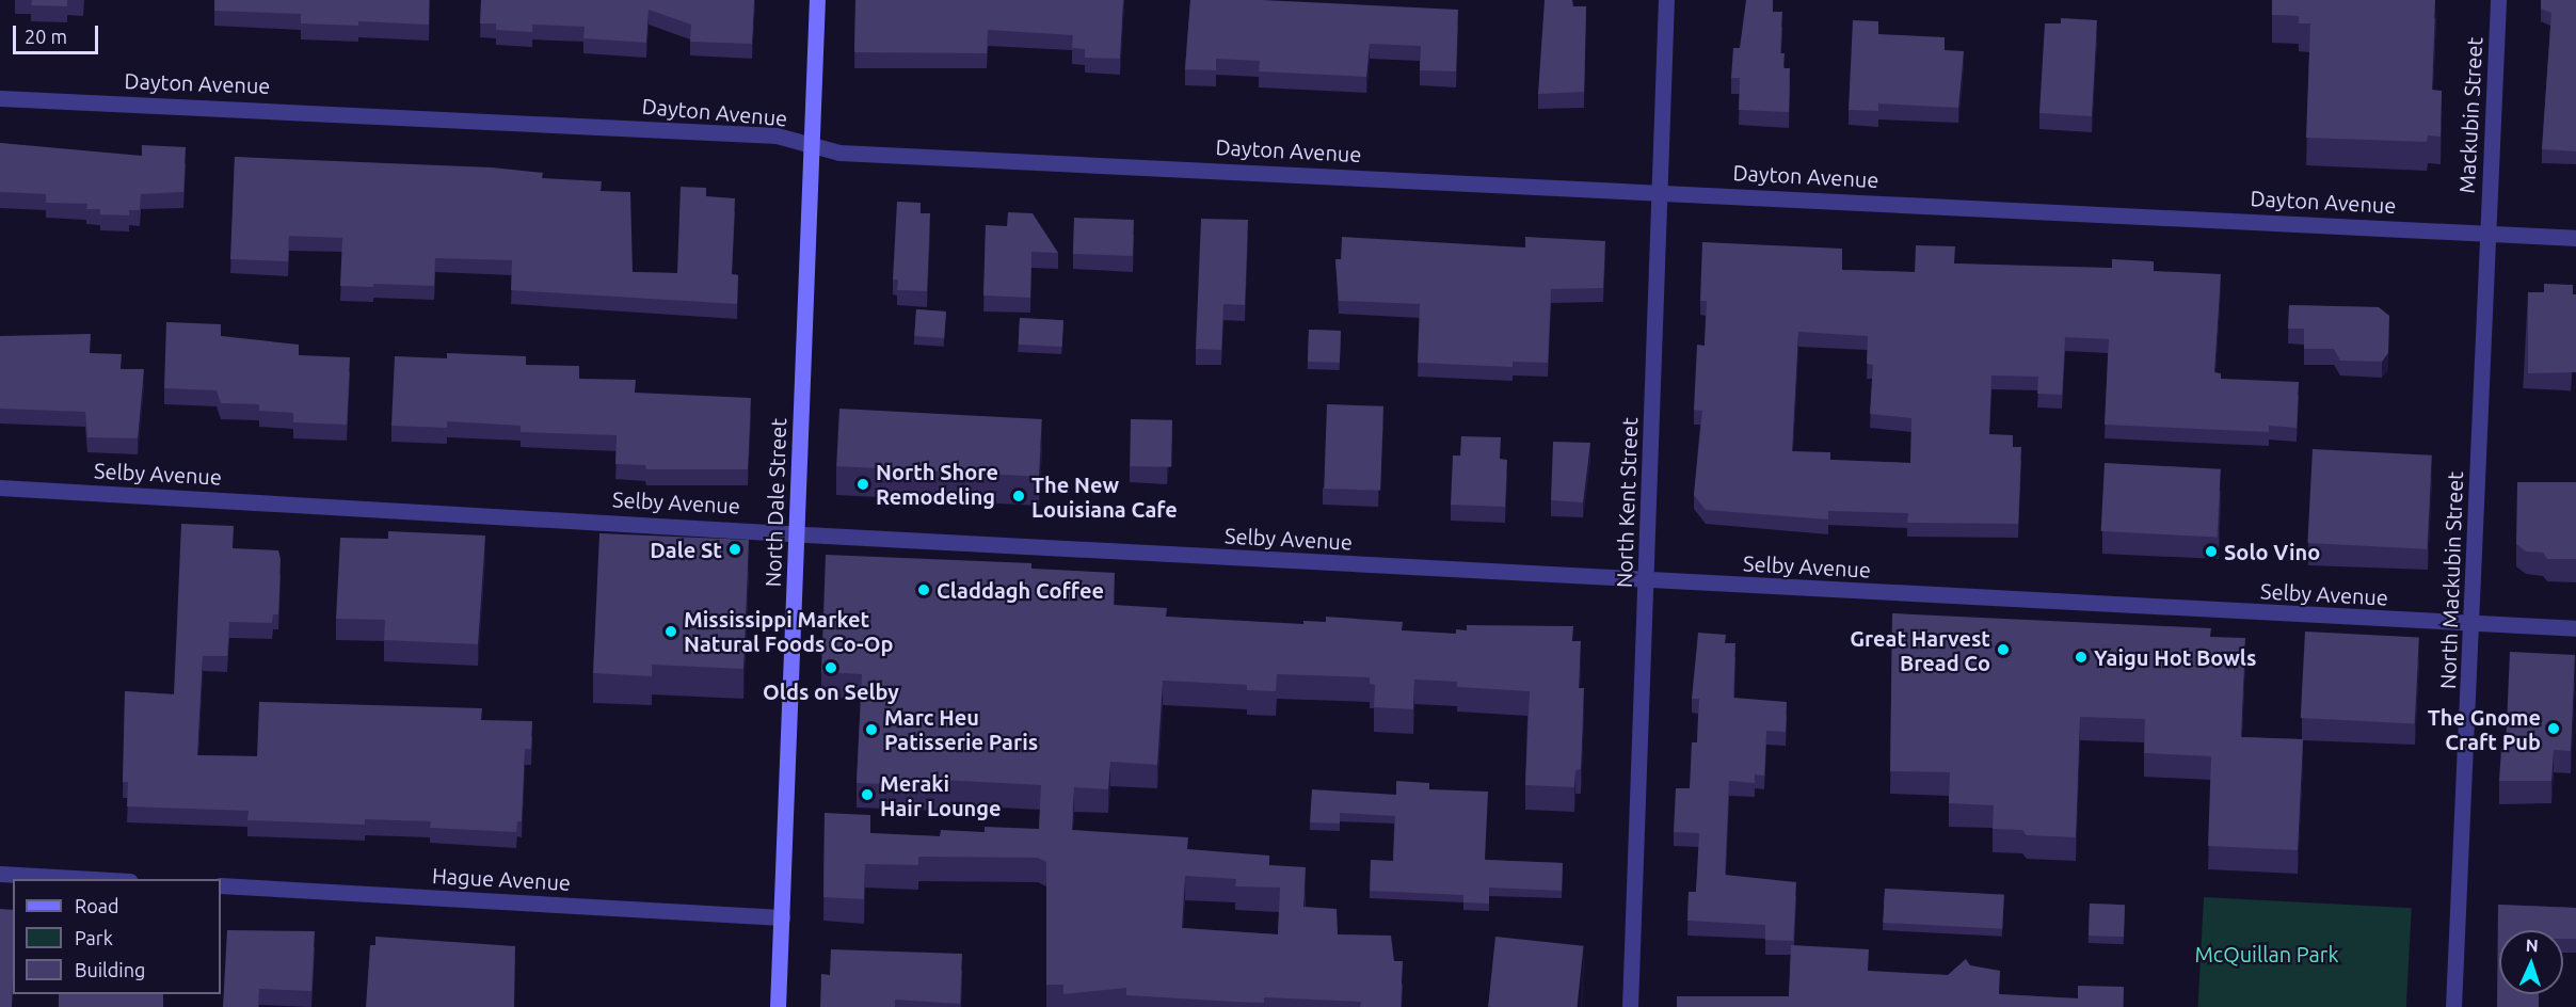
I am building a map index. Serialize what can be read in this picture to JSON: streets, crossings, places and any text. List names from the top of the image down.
{
  "streets": {
    "main road": ["North Dale Street"],
    "street": [
      "Dayton Avenue",
      "Mackubin Street",
      "Selby Avenue",
      "North Kent Street",
      "North Mackubin Street",
      "Hague Avenue"
    ]
  },
  "crossings": [
    ["Dayton Avenue", "Mackubin Street"],
    ["Dayton Avenue", "North Dale Street"],
    ["Dayton Avenue", "North Kent Street"],
    ["Dayton Avenue", "North Mackubin Street"],
    ["Mackubin Street", "North Mackubin Street"],
    ["Selby Avenue", "North Dale Street"],
    ["Selby Avenue", "North Kent Street"],
    ["Selby Avenue", "North Mackubin Street"],
    ["North Dale Street", "Hague Avenue"]
  ],
  "parks": ["McQuillan Park"],
  "places": [
    "North Shore Remodeling",
    "The New Louisiana Cafe",
    "Dale St",
    "Solo Vino",
    "Claddagh Coffee",
    "Mississippi Market Natural Foods Co-Op",
    "Great Harvest Bread Co",
    "Yaigu Hot Bowls",
    "Olds on Selby",
    "The Gnome Craft Pub",
    "Marc Heu Patisserie Paris",
    "Meraki Hair Lounge"
  ],
  "legend": ["Road", "Park", "Building"],
  "scale_bar": "20 m",
  "north": "top"
}
